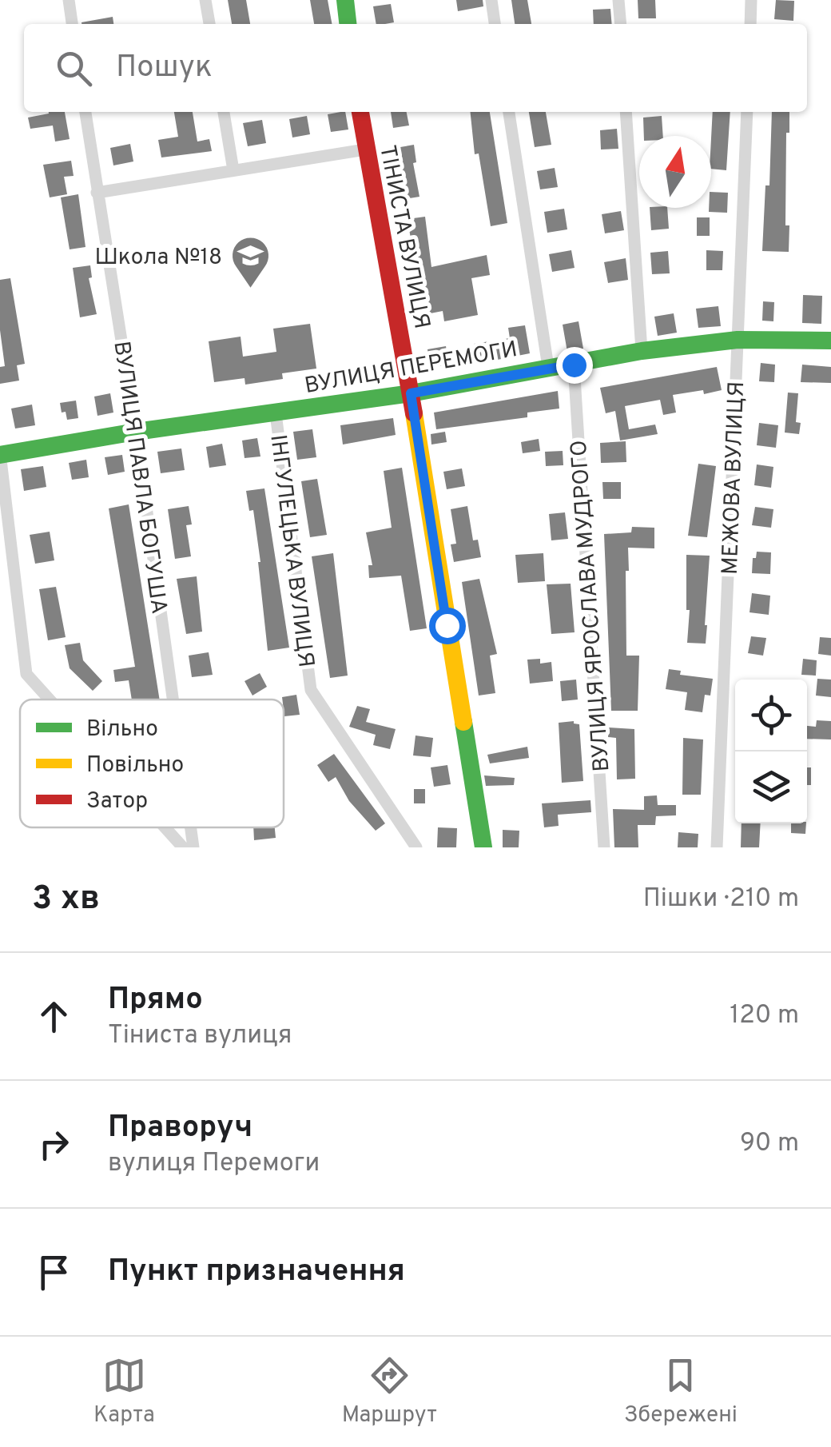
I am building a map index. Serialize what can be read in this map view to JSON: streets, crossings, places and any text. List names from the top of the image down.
{
  "streets": {
    "street": [
      "ТІНИСТА ВУЛИЦЯ",
      "ВУЛИЦЯ ПЕРЕМОГИ",
      "ВУЛИЦЯ ПАВЛА БОГУША",
      "МЕЖОВА ВУЛИЦЯ",
      "ІНГУЛЕЦЬКА ВУЛИЦЯ",
      "ВУЛИЦЯ ЯРОСЛАВА МУДРОГО"
    ]
  },
  "crossings": [
    ["ТІНИСТА ВУЛИЦЯ", "ВУЛИЦЯ ПЕРЕМОГИ"],
    ["ВУЛИЦЯ ПЕРЕМОГИ", "ВУЛИЦЯ ПАВЛА БОГУША"],
    ["ВУЛИЦЯ ПЕРЕМОГИ", "МЕЖОВА ВУЛИЦЯ"],
    ["ВУЛИЦЯ ПЕРЕМОГИ", "ІНГУЛЕЦЬКА ВУЛИЦЯ"],
    ["ВУЛИЦЯ ПЕРЕМОГИ", "ВУЛИЦЯ ЯРОСЛАВА МУДРОГО"]
  ],
  "places": {
    "school or university": ["Школа №18"]
  },
  "legend": ["Вільно", "Повільно", "Затор"],
  "north": "top",
  "page": {
    "search": "Пошук",
    "heading": ["3 хв", "Пішки · 210 m"],
    "list": [
      ["Прямо", "Тіниста вулиця", "120 m"],
      ["Праворуч", "вулиця Перемоги", "90 m"],
      "Пункт призначення"
    ],
    "nav": ["Карта", "Маршрут", "Збережені"]
  }
}
